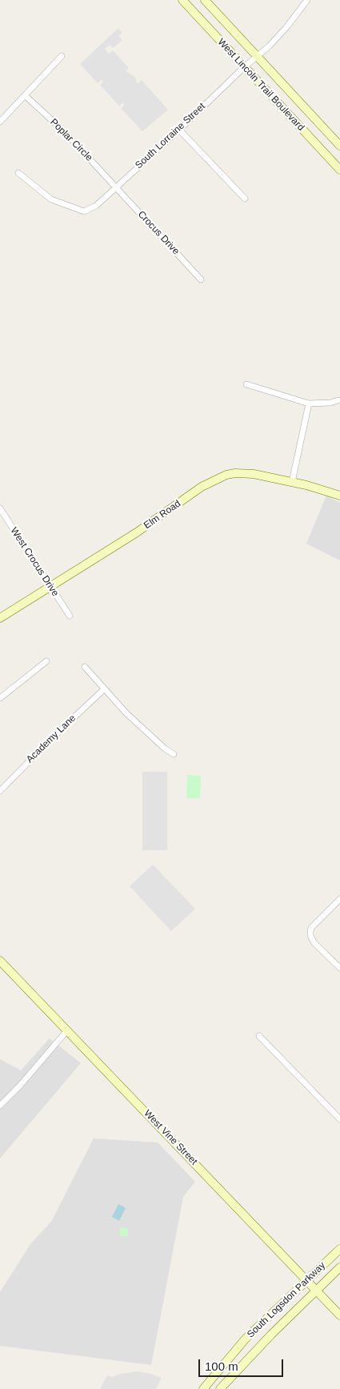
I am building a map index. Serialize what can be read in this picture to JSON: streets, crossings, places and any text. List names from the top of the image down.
{
  "streets": {
    "main road": [
      "West Lincoln Trail Boulevard",
      "Elm Road",
      "West Vine Street",
      "South Logsdon Parkway"
    ],
    "street": [
      "South Lorraine Street",
      "Poplar Circle",
      "Crocus Drive",
      "West Crocus Drive",
      "Academy Lane"
    ]
  },
  "crossings": [
    ["West Lincoln Trail Boulevard", "South Lorraine Street"],
    ["South Lorraine Street", "Poplar Circle"],
    ["South Lorraine Street", "Crocus Drive"],
    ["Poplar Circle", "Crocus Drive"],
    ["Elm Road", "West Crocus Drive"],
    ["West Vine Street", "South Logsdon Parkway"]
  ],
  "scale_bar": "100 m"
}
